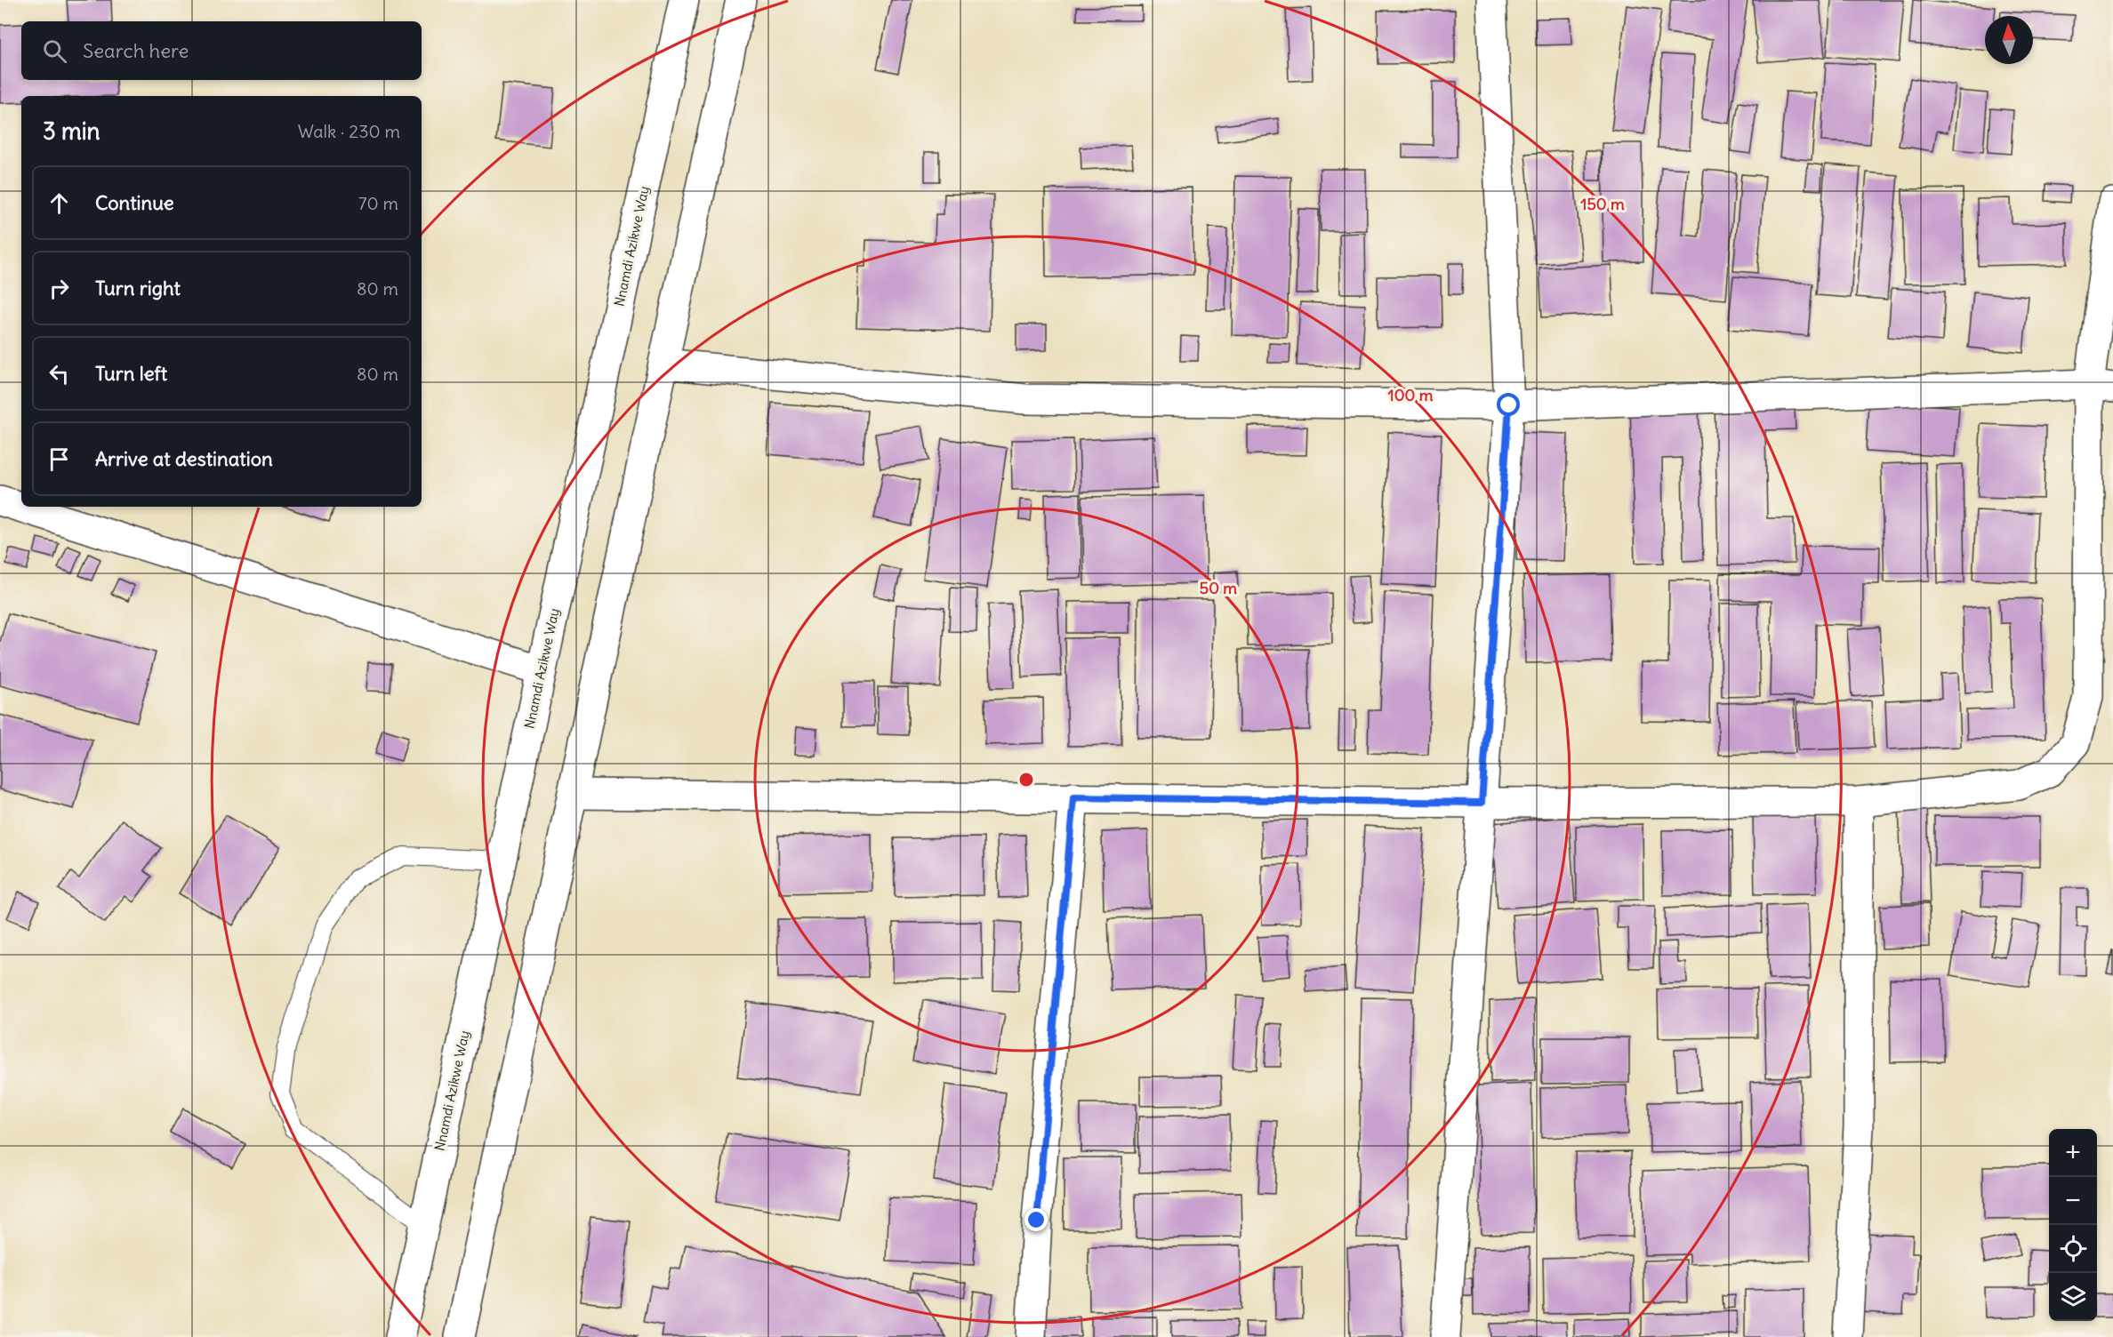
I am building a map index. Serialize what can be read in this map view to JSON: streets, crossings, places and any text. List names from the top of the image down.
{
  "streets": {
    "main road": ["Nnamdi Azikwe Way"]
  },
  "north": "top",
  "page": {
    "search": "Search here",
    "heading": ["3 min", "Walk · 230 m"],
    "list": [
      ["Continue", "70 m"],
      ["Turn right", "80 m"],
      ["Turn left", "80 m"],
      "Arrive at destination"
    ],
    "map_buttons": ["+", "−"]
  },
  "rings": ["150 m", "100 m", "50 m"]
}
